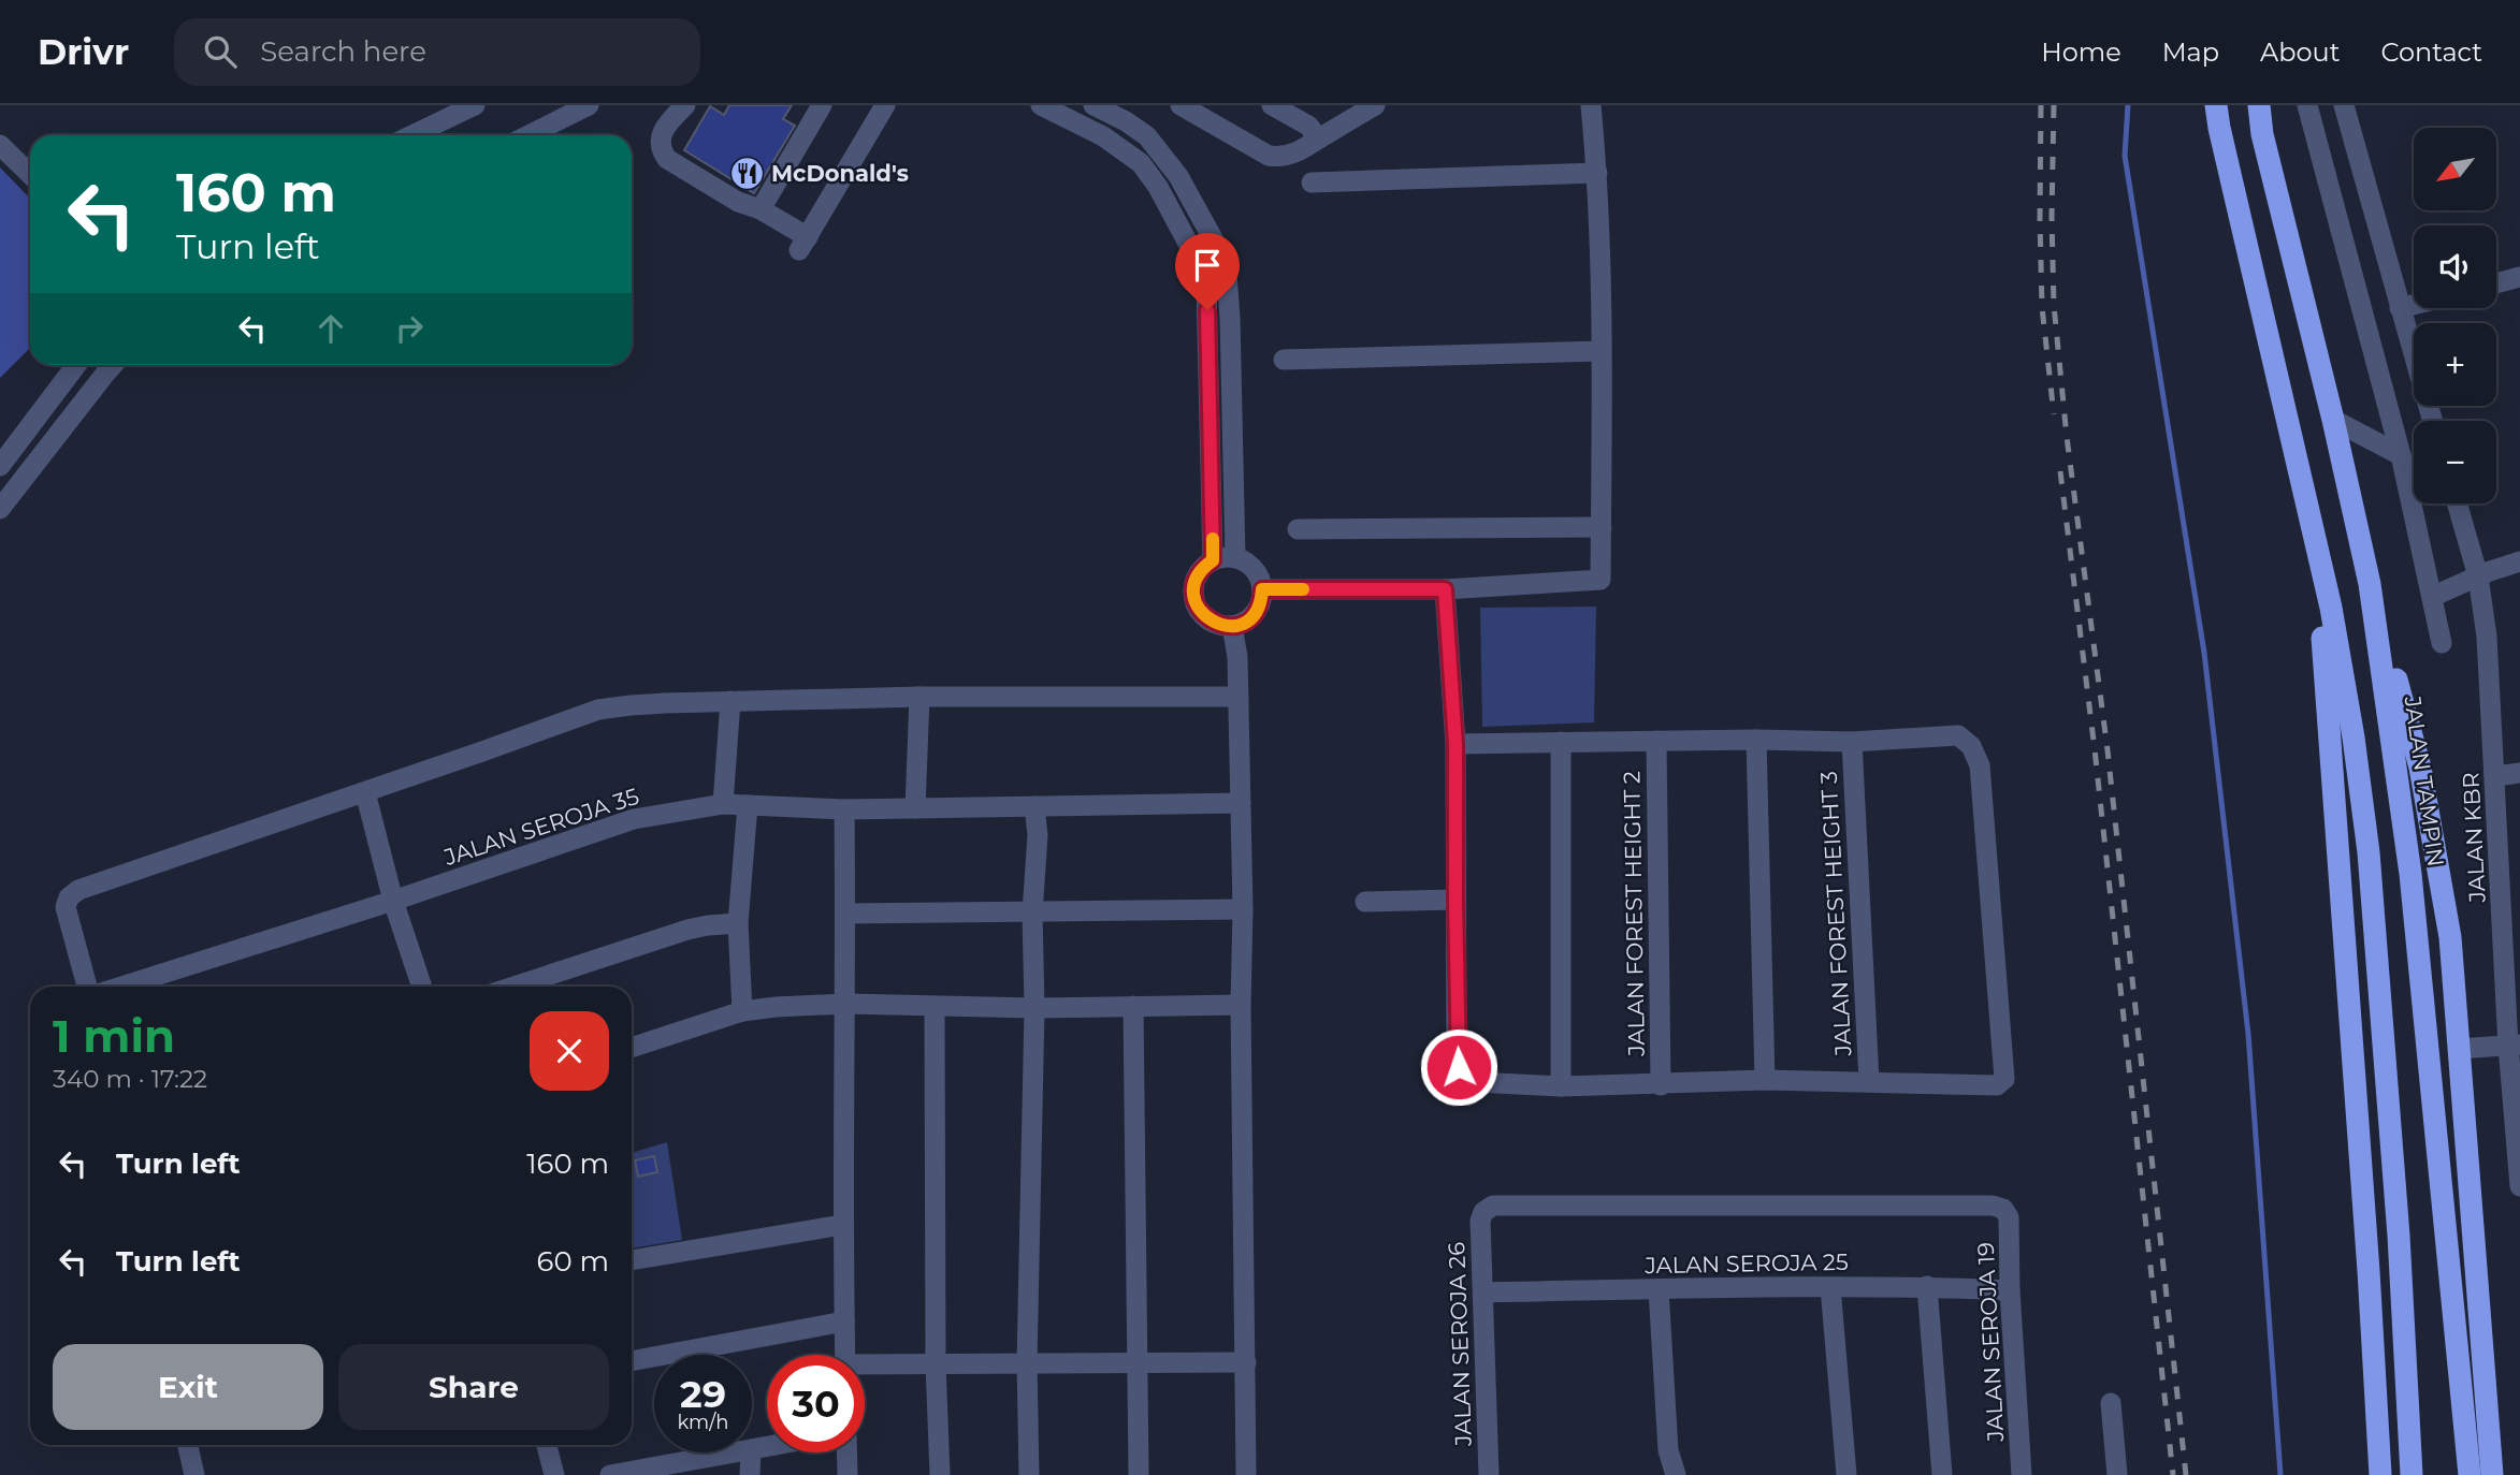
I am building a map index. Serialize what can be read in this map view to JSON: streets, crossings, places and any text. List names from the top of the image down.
{
  "streets": {
    "highway": ["JALAN TAMPIN"],
    "street": [
      "JALAN SEROJA 35",
      "JALAN KBR",
      "JALAN FOREST HEIGHT 2",
      "JALAN FOREST HEIGHT 3",
      "JALAN SEROJA 25",
      "JALAN SEROJA 19",
      "JALAN SEROJA 26"
    ]
  },
  "crossings": [
    ["JALAN SEROJA 25", "JALAN SEROJA 19"],
    ["JALAN SEROJA 25", "JALAN SEROJA 26"],
    ["JALAN SEROJA 19", "JALAN SEROJA 26"]
  ],
  "places": {
    "restaurant": ["McDonald's"]
  },
  "north": "bottom left",
  "page": {
    "header": "Drivr",
    "search": "Search here",
    "nav": [
      "Home",
      "Map",
      "About",
      "Contact"
    ],
    "map_buttons": ["+", "−"],
    "turn": ["160 m", "Turn left"],
    "heading": ["1 min", "340 m · 17:22"],
    "list": [
      {
        "name": "Turn left",
        "value": "160 m"
      },
      {
        "name": "Turn left",
        "value": "60 m"
      }
    ],
    "buttons": ["Exit", "Share"],
    "speed": "29 km/h",
    "limit": "30"
  }
}
